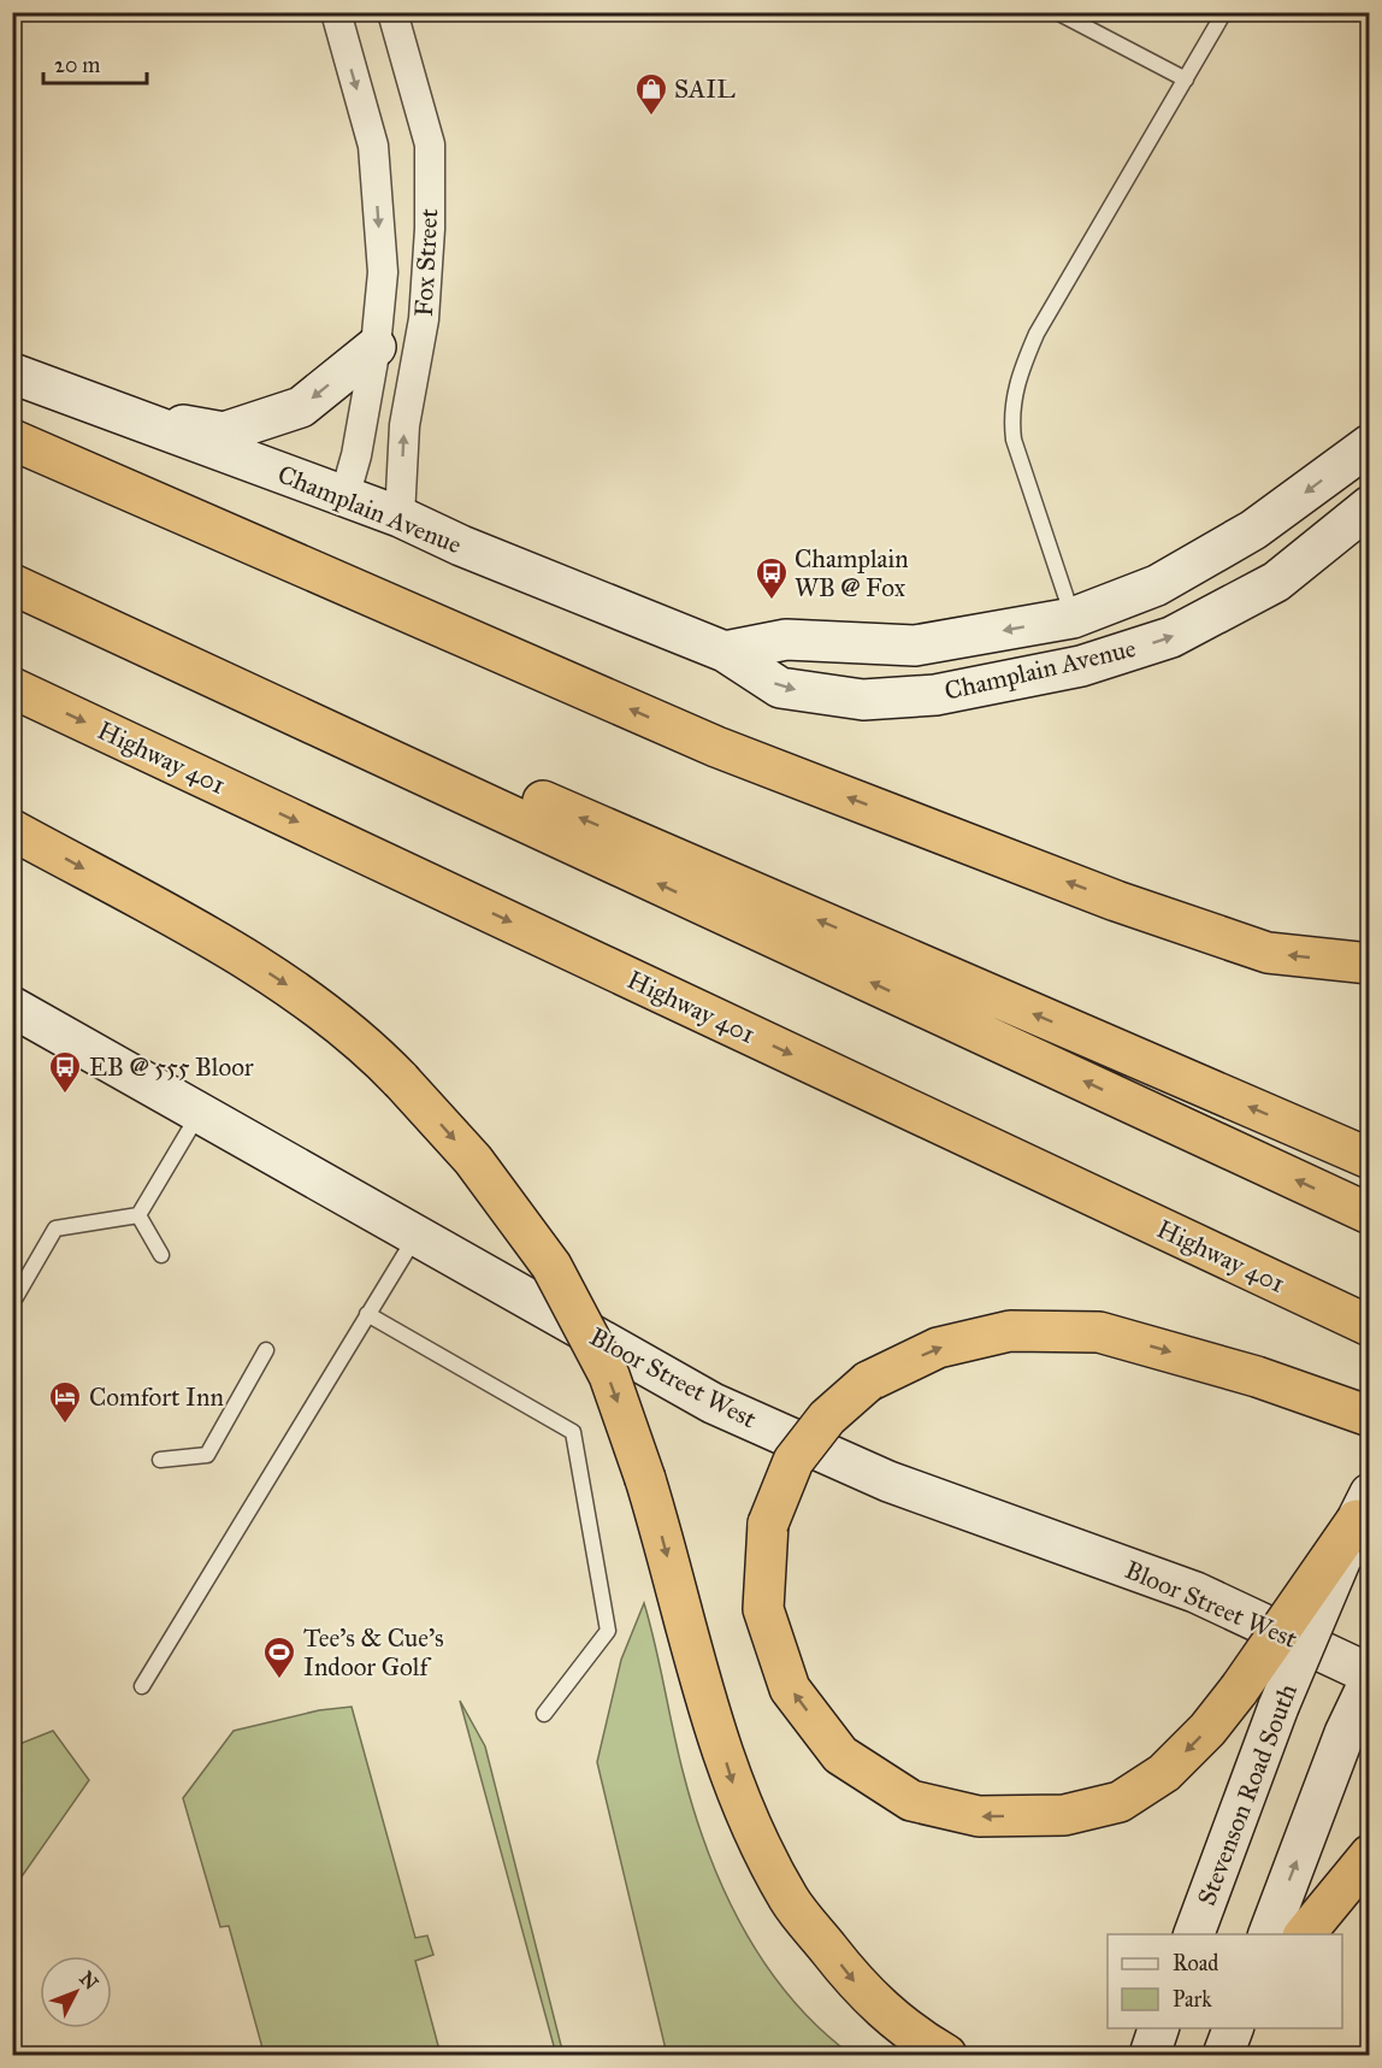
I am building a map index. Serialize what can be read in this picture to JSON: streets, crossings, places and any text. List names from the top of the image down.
{
  "streets": {
    "highway": ["Highway 401"],
    "main road": ["Champlain Avenue", "Bloor Street West", "Stevenson Road South"],
    "street": ["Fox Street"]
  },
  "crossings": [
    ["Fox Street", "Champlain Avenue"]
  ],
  "places": {
    "shop": ["SAIL"],
    "bus stop": ["Champlain WB @ Fox", "EB @ 555 Bloor"],
    "hotel": ["Comfort Inn"],
    "sports": ["Tee's & Cue's Indoor Golf"]
  },
  "legend": ["Road", "Park"],
  "scale_bar": "20 m",
  "north": "top right"
}
